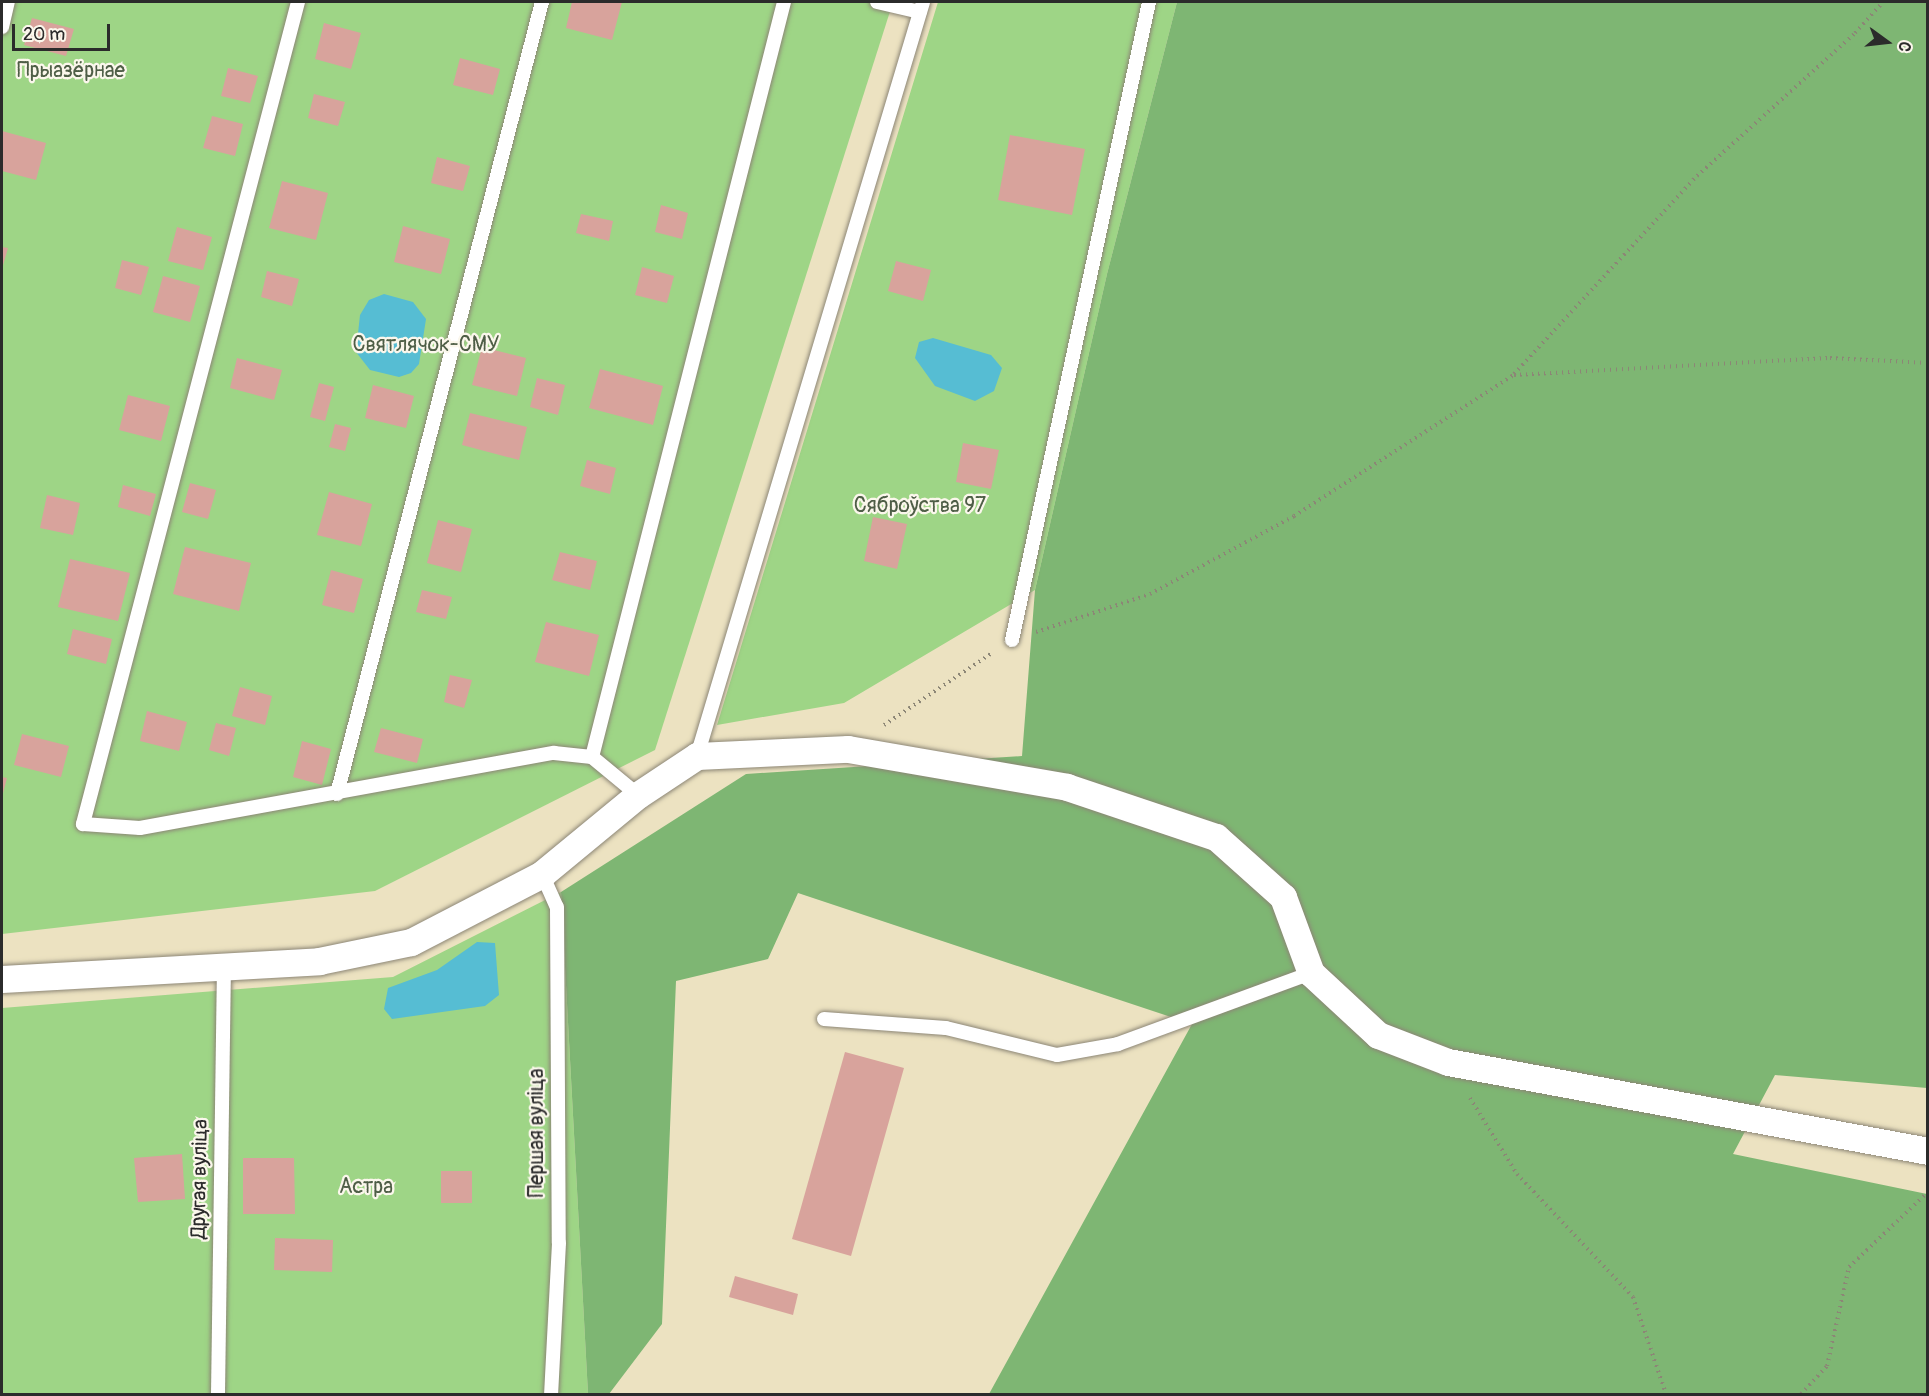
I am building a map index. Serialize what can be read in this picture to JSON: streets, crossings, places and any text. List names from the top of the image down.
{
  "streets": {
    "lane": ["Першая вуліца", "Другая вуліца"]
  },
  "parks": [
    "Прыазёрнае",
    "Святлячок-СМУ",
    "Сяброўства 97",
    "Астра"
  ],
  "scale_bar": "20 m",
  "north": "right"
}
